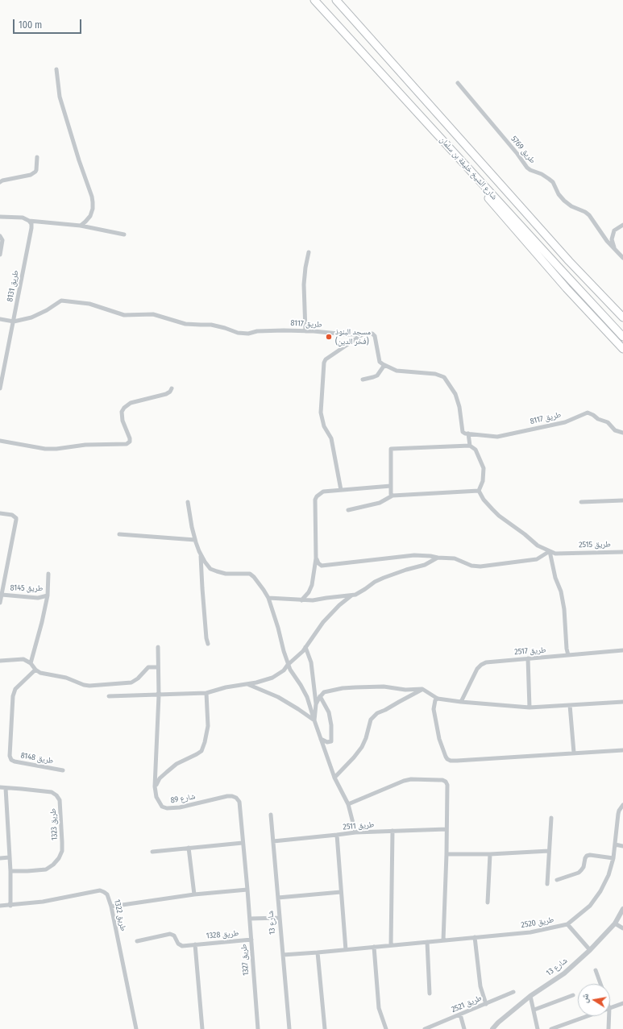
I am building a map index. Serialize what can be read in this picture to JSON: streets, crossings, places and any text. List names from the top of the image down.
{
  "streets": {
    "highway": ["شارع الشيخ خليفة بن سلمان"],
    "street": [
      "طريق 5769",
      "طريق 8131",
      "طريق 8117",
      "طريق 2515",
      "طريق 8145",
      "طريق 2517",
      "طريق 8148",
      "شارع 89",
      "طريق 1323",
      "طريق 2511",
      "طريق 1322",
      "شارع 13",
      "طريق 2520",
      "طريق 1328",
      "طريق 1327",
      "طريق 2521"
    ]
  },
  "crossings": [
    ["طريق 8131", "طريق 8117"],
    ["شارع 89", "طريق 1327"],
    ["طريق 2511", "شارع 13"],
    ["شارع 13", "طريق 2520"],
    ["طريق 1328", "طريق 1327"]
  ],
  "places": ["مسجد البنوذ (فخر الدين)"],
  "scale_bar": "100 m",
  "north": "left"
}
